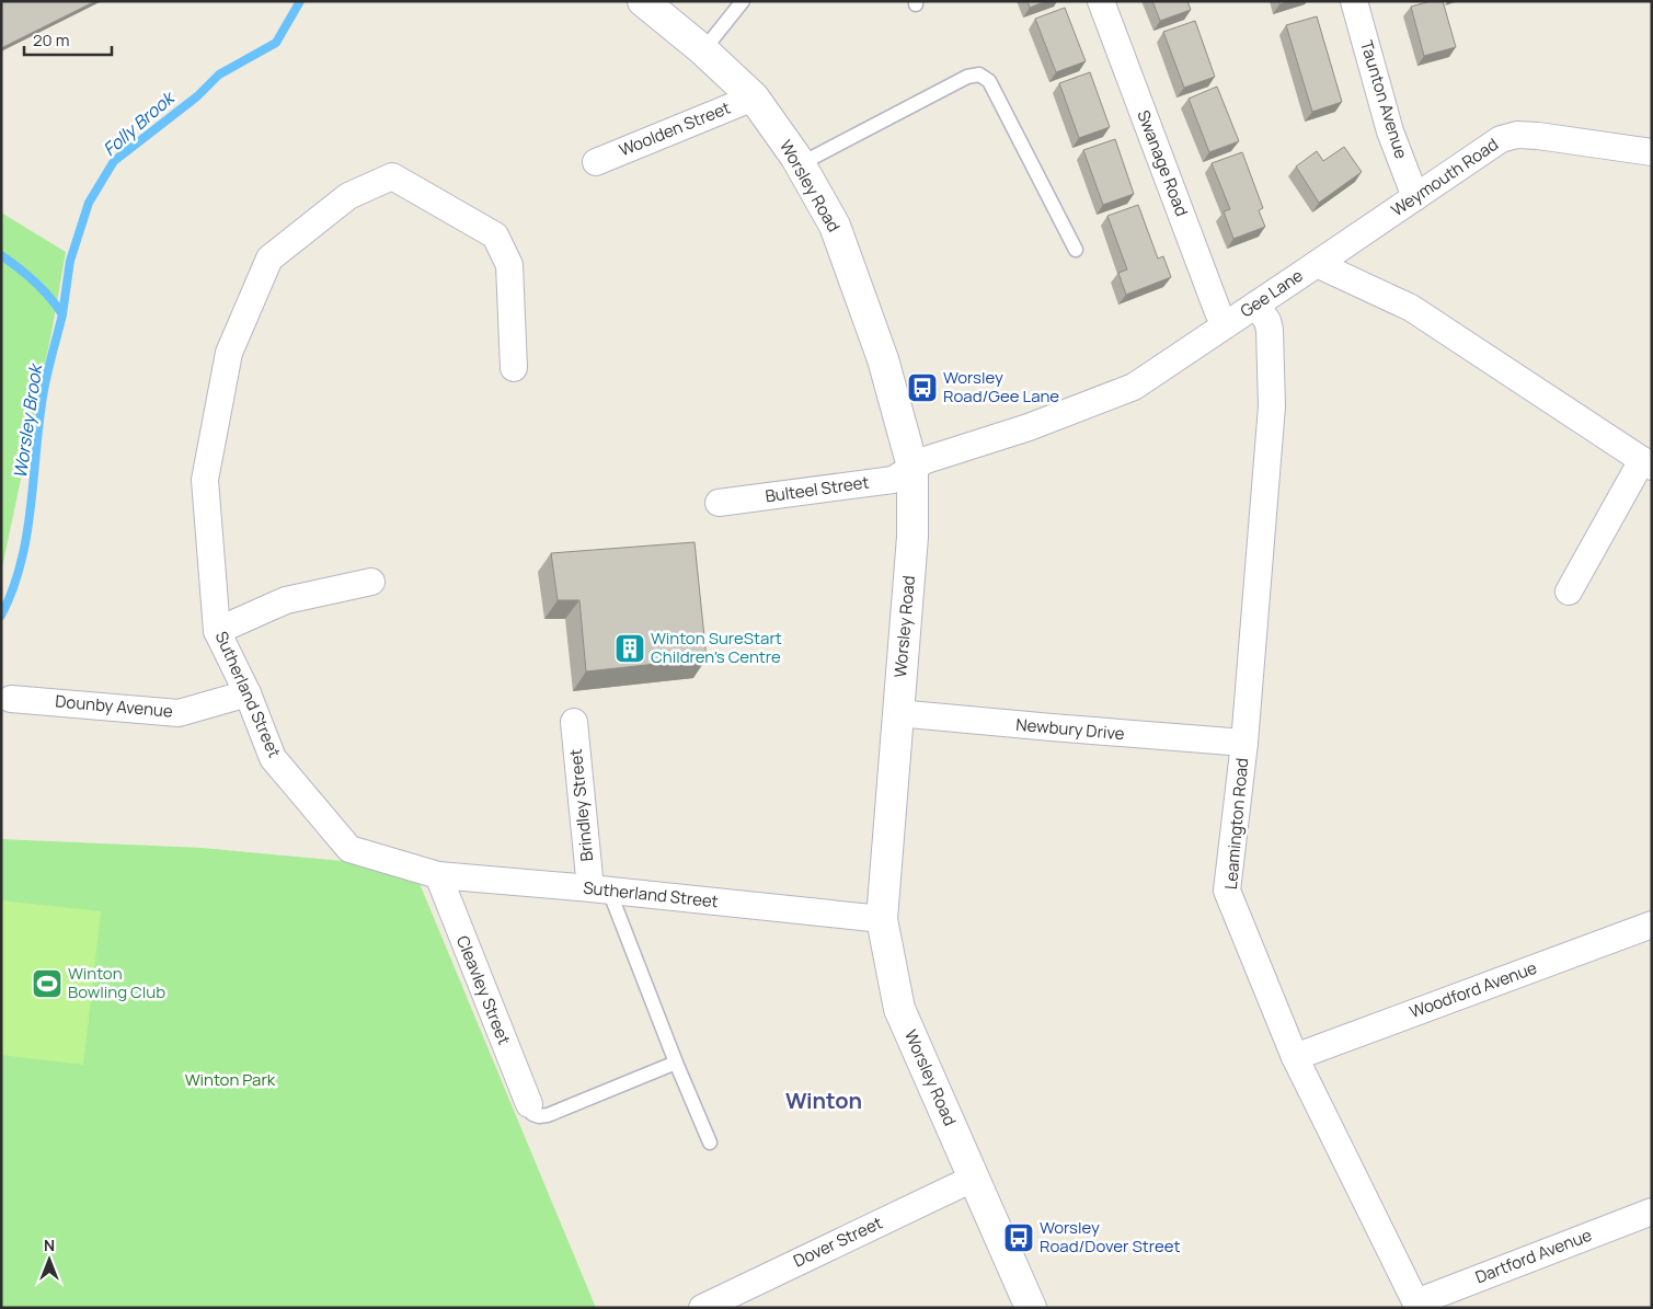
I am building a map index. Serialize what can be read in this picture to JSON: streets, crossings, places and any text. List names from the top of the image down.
{
  "streets": {
    "main road": ["Worsley Road"],
    "street": [
      "Taunton Avenue",
      "Woolden Street",
      "Swanage Road",
      "Weymouth Road",
      "Gee Lane",
      "Bulteel Street",
      "Sutherland Street",
      "Dounby Avenue",
      "Newbury Drive",
      "Brindley Street",
      "Leamington Road",
      "Cleavley Street",
      "Woodford Avenue",
      "Dover Street",
      "Dartford Avenue"
    ]
  },
  "crossings": [
    ["Taunton Avenue", "Weymouth Road"],
    ["Woolden Street", "Worsley Road"],
    ["Swanage Road", "Gee Lane"],
    ["Weymouth Road", "Gee Lane"],
    ["Worsley Road", "Gee Lane"],
    ["Worsley Road", "Bulteel Street"],
    ["Worsley Road", "Sutherland Street"],
    ["Worsley Road", "Newbury Drive"],
    ["Worsley Road", "Dover Street"],
    ["Gee Lane", "Bulteel Street"],
    ["Gee Lane", "Leamington Road"],
    ["Sutherland Street", "Dounby Avenue"],
    ["Sutherland Street", "Brindley Street"],
    ["Sutherland Street", "Cleavley Street"],
    ["Newbury Drive", "Leamington Road"],
    ["Leamington Road", "Woodford Avenue"],
    ["Leamington Road", "Dartford Avenue"]
  ],
  "districts": ["Winton"],
  "water": ["Folly Brook", "Worsley Brook"],
  "parks": ["Winton Park"],
  "places": {
    "bus stop": ["Worsley Road/Gee Lane", "Worsley Road/Dover Street"],
    "building": ["Winton SureStart Children's Centre"],
    "sports": ["Winton Bowling Club"]
  },
  "scale_bar": "20 m",
  "north": "top"
}
